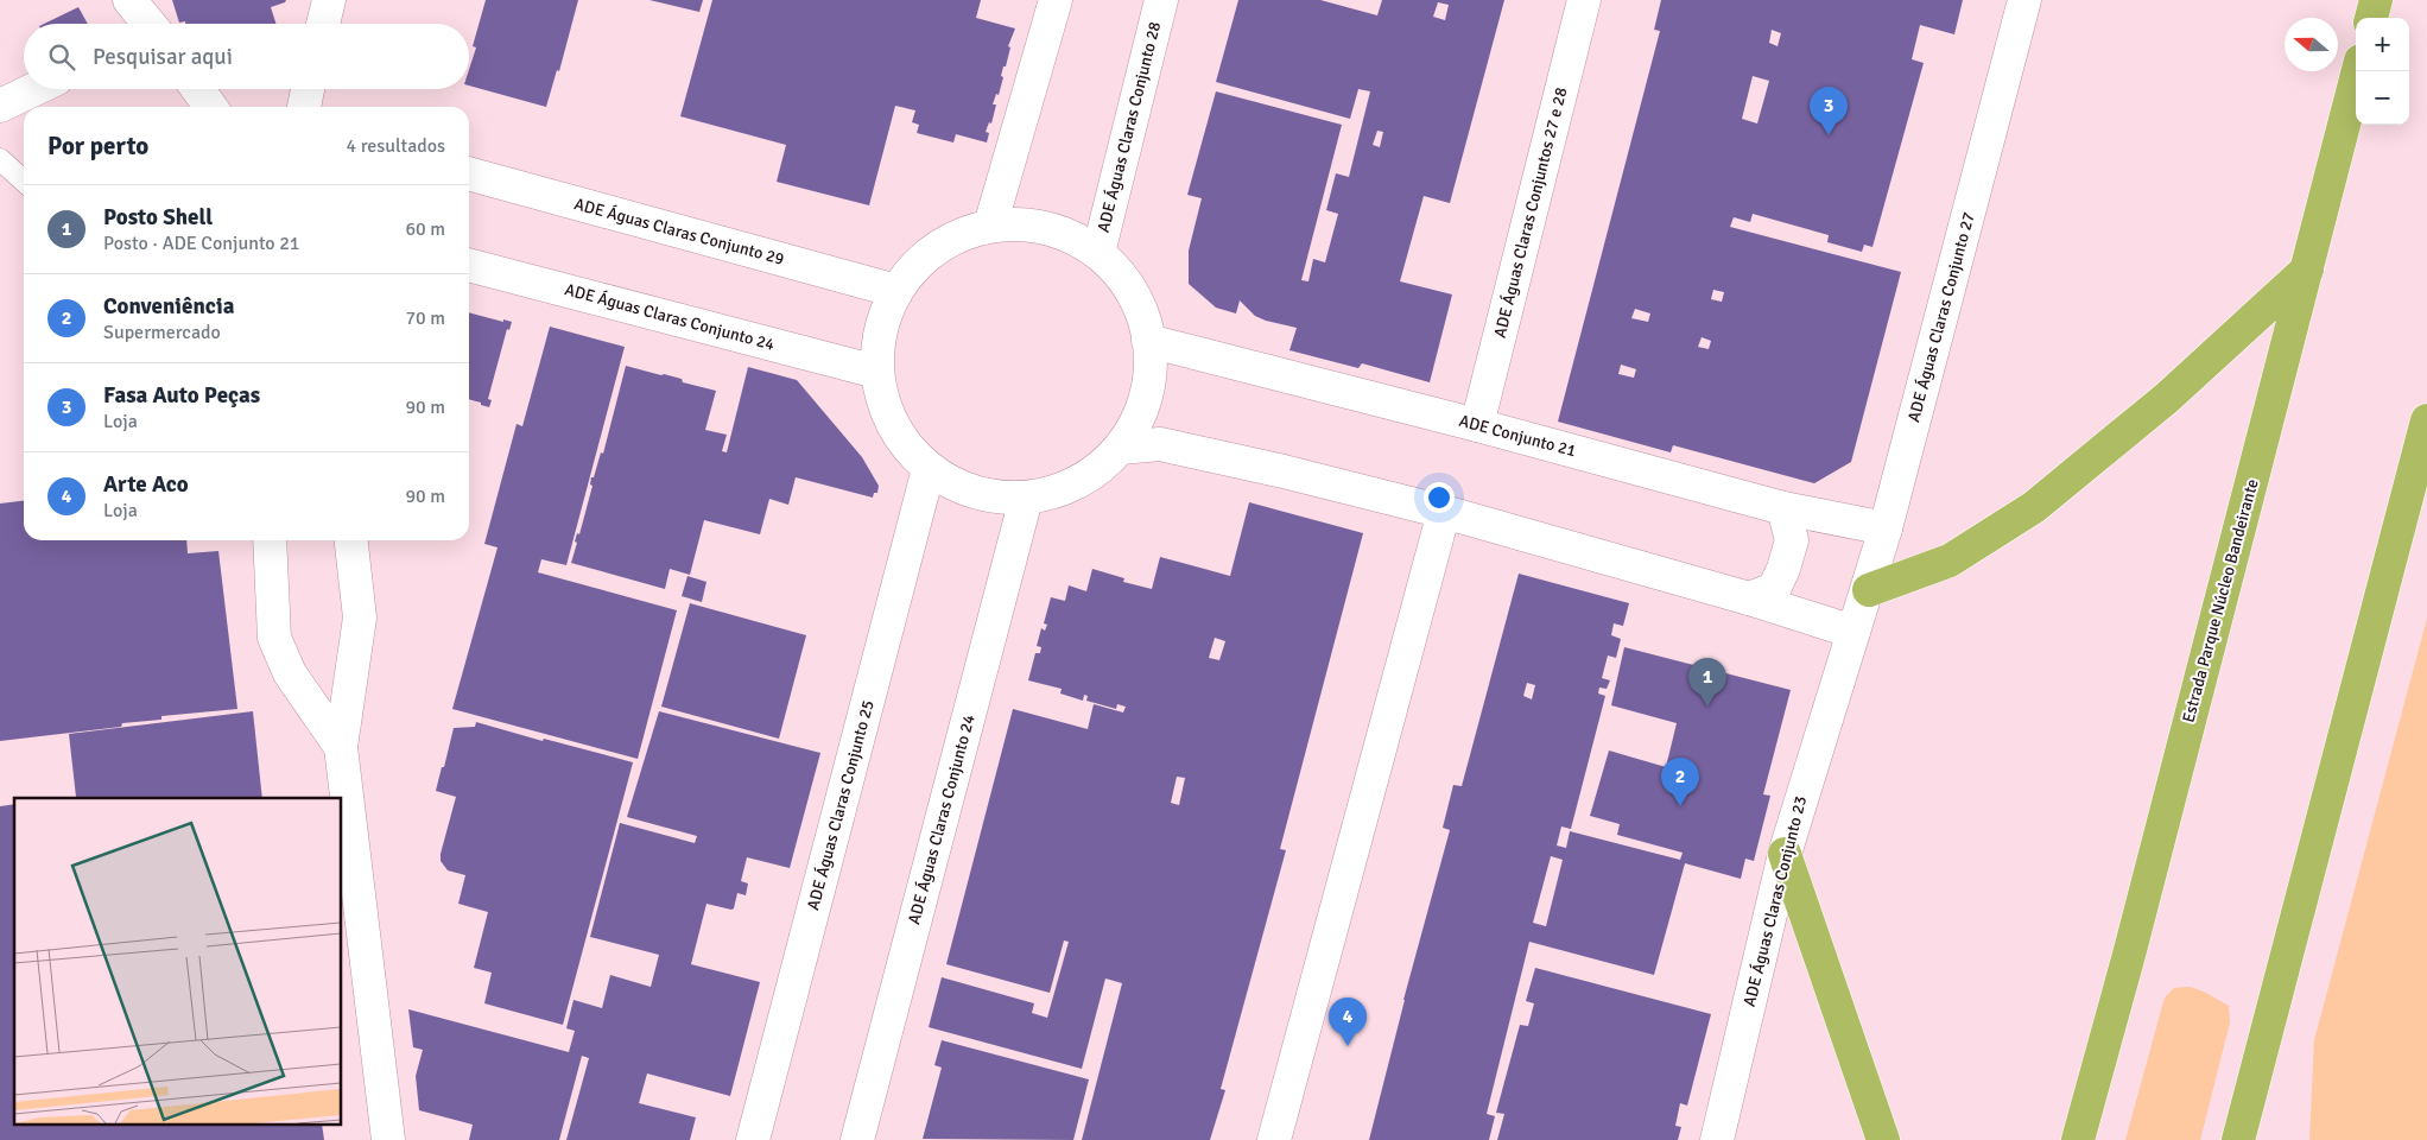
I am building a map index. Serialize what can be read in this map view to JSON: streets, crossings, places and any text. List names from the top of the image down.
{
  "streets": {
    "highway": ["Estrada Parque Núcleo Bandeirante"],
    "street": [
      "ADE Águas Claras Conjunto 28",
      "ADE Águas Claras Conjuntos 27 e 28",
      "ADE Águas Claras Conjunto 29",
      "ADE Águas Claras Conjunto 24",
      "ADE Águas Claras Conjunto 27",
      "ADE Conjunto 21",
      "ADE Águas Claras Conjunto 25",
      "ADE Águas Claras Conjunto 23"
    ]
  },
  "crossings": [
    ["ADE Águas Claras Conjuntos 27 e 28", "ADE Conjunto 21"],
    ["ADE Águas Claras Conjunto 27", "ADE Conjunto 21"],
    ["ADE Águas Claras Conjunto 27", "ADE Águas Claras Conjunto 23"]
  ],
  "north": "left",
  "page": {
    "map_buttons": ["+", "−"],
    "search": "Pesquisar aqui",
    "pins": [
      "3",
      "1",
      "2",
      "4"
    ],
    "heading": ["Por perto", "4 resultados"],
    "list": [
      {
        "mark": "1",
        "name": "Posto Shell",
        "note": "Posto · ADE Conjunto 21",
        "value": "60 m"
      },
      {
        "mark": "2",
        "name": "Conveniência",
        "note": "Supermercado",
        "value": "70 m"
      },
      {
        "mark": "3",
        "name": "Fasa Auto Peças",
        "note": "Loja",
        "value": "90 m"
      },
      {
        "mark": "4",
        "name": "Arte Aco",
        "note": "Loja",
        "value": "90 m"
      }
    ]
  }
}
